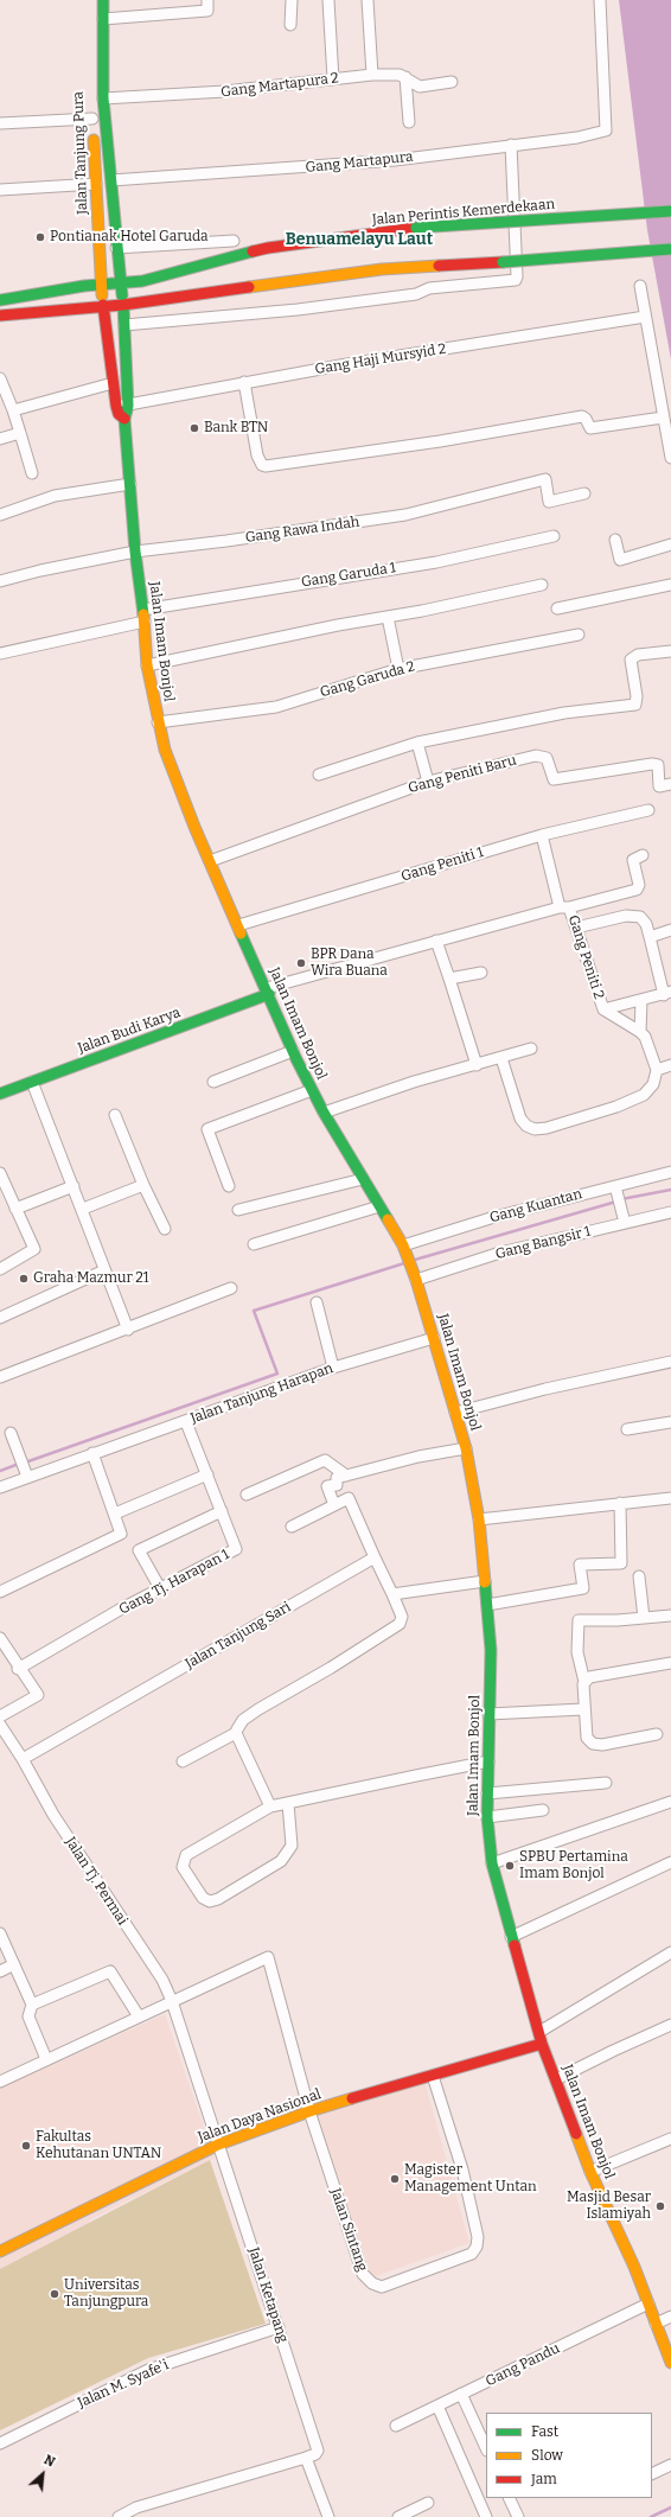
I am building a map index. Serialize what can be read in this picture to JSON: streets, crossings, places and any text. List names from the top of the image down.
{
  "streets": {
    "main road": [
      "Jalan Tanjung Pura",
      "Jalan Perintis Kemerdekaan",
      "Jalan Imam Bonjol",
      "Jalan Budi Karya",
      "Jalan Daya Nasional"
    ],
    "street": [
      "Gang Martapura 2",
      "Gang Martapura",
      "Gang Haji Mursyid 2",
      "Gang Rawa Indah",
      "Gang Garuda 1",
      "Gang Garuda 2",
      "Gang Peniti Baru",
      "Gang Peniti 1",
      "Gang Peniti 2",
      "Gang Kuantan",
      "Gang Bangsir 1",
      "Jalan Tanjung Harapan",
      "Gang Tj. Harapan 1",
      "Jalan Tanjung Sari",
      "Jalan Tj. Permai",
      "Jalan Sintang",
      "Jalan Ketapang",
      "Gang Pandu",
      "Jalan M. Syafe'i"
    ]
  },
  "crossings": [
    ["Gang Martapura 2", "Jalan Tanjung Pura"],
    ["Jalan Tanjung Pura", "Gang Martapura"],
    ["Jalan Tanjung Pura", "Jalan Perintis Kemerdekaan"],
    ["Jalan Tanjung Pura", "Jalan Imam Bonjol"],
    ["Gang Haji Mursyid 2", "Jalan Imam Bonjol"],
    ["Gang Rawa Indah", "Jalan Imam Bonjol"],
    ["Gang Garuda 1", "Jalan Imam Bonjol"],
    ["Jalan Imam Bonjol", "Gang Garuda 2"],
    ["Jalan Imam Bonjol", "Gang Peniti Baru"],
    ["Jalan Imam Bonjol", "Gang Peniti 1"],
    ["Jalan Imam Bonjol", "Gang Peniti 2"],
    ["Jalan Imam Bonjol", "Jalan Budi Karya"],
    ["Jalan Imam Bonjol", "Gang Kuantan"],
    ["Jalan Imam Bonjol", "Gang Bangsir 1"],
    ["Jalan Imam Bonjol", "Jalan Tanjung Harapan"],
    ["Jalan Imam Bonjol", "Jalan Daya Nasional"],
    ["Jalan Imam Bonjol", "Gang Pandu"],
    ["Gang Peniti 2", "Jalan Budi Karya"],
    ["Jalan Tanjung Harapan", "Gang Tj. Harapan 1"],
    ["Jalan Tanjung Sari", "Jalan Tj. Permai"],
    ["Jalan Tj. Permai", "Jalan Daya Nasional"],
    ["Jalan Tj. Permai", "Jalan Sintang"],
    ["Jalan Tj. Permai", "Jalan Ketapang"],
    ["Jalan Daya Nasional", "Jalan Sintang"],
    ["Jalan Daya Nasional", "Jalan Ketapang"],
    ["Jalan Ketapang", "Jalan M. Syafe'i"]
  ],
  "districts": ["Benuamelayu Laut"],
  "places": [
    "Pontianak Hotel Garuda",
    "Bank BTN",
    "BPR Dana Wira Buana",
    "Graha Mazmur 21",
    "SPBU Pertamina Imam Bonjol",
    "Fakultas Kehutanan UNTAN",
    "Magister Management Untan",
    "Masjid Besar Islamiyah",
    "Universitas Tanjungpura"
  ],
  "legend": ["Fast", "Slow", "Jam"],
  "north": "top right"
}
